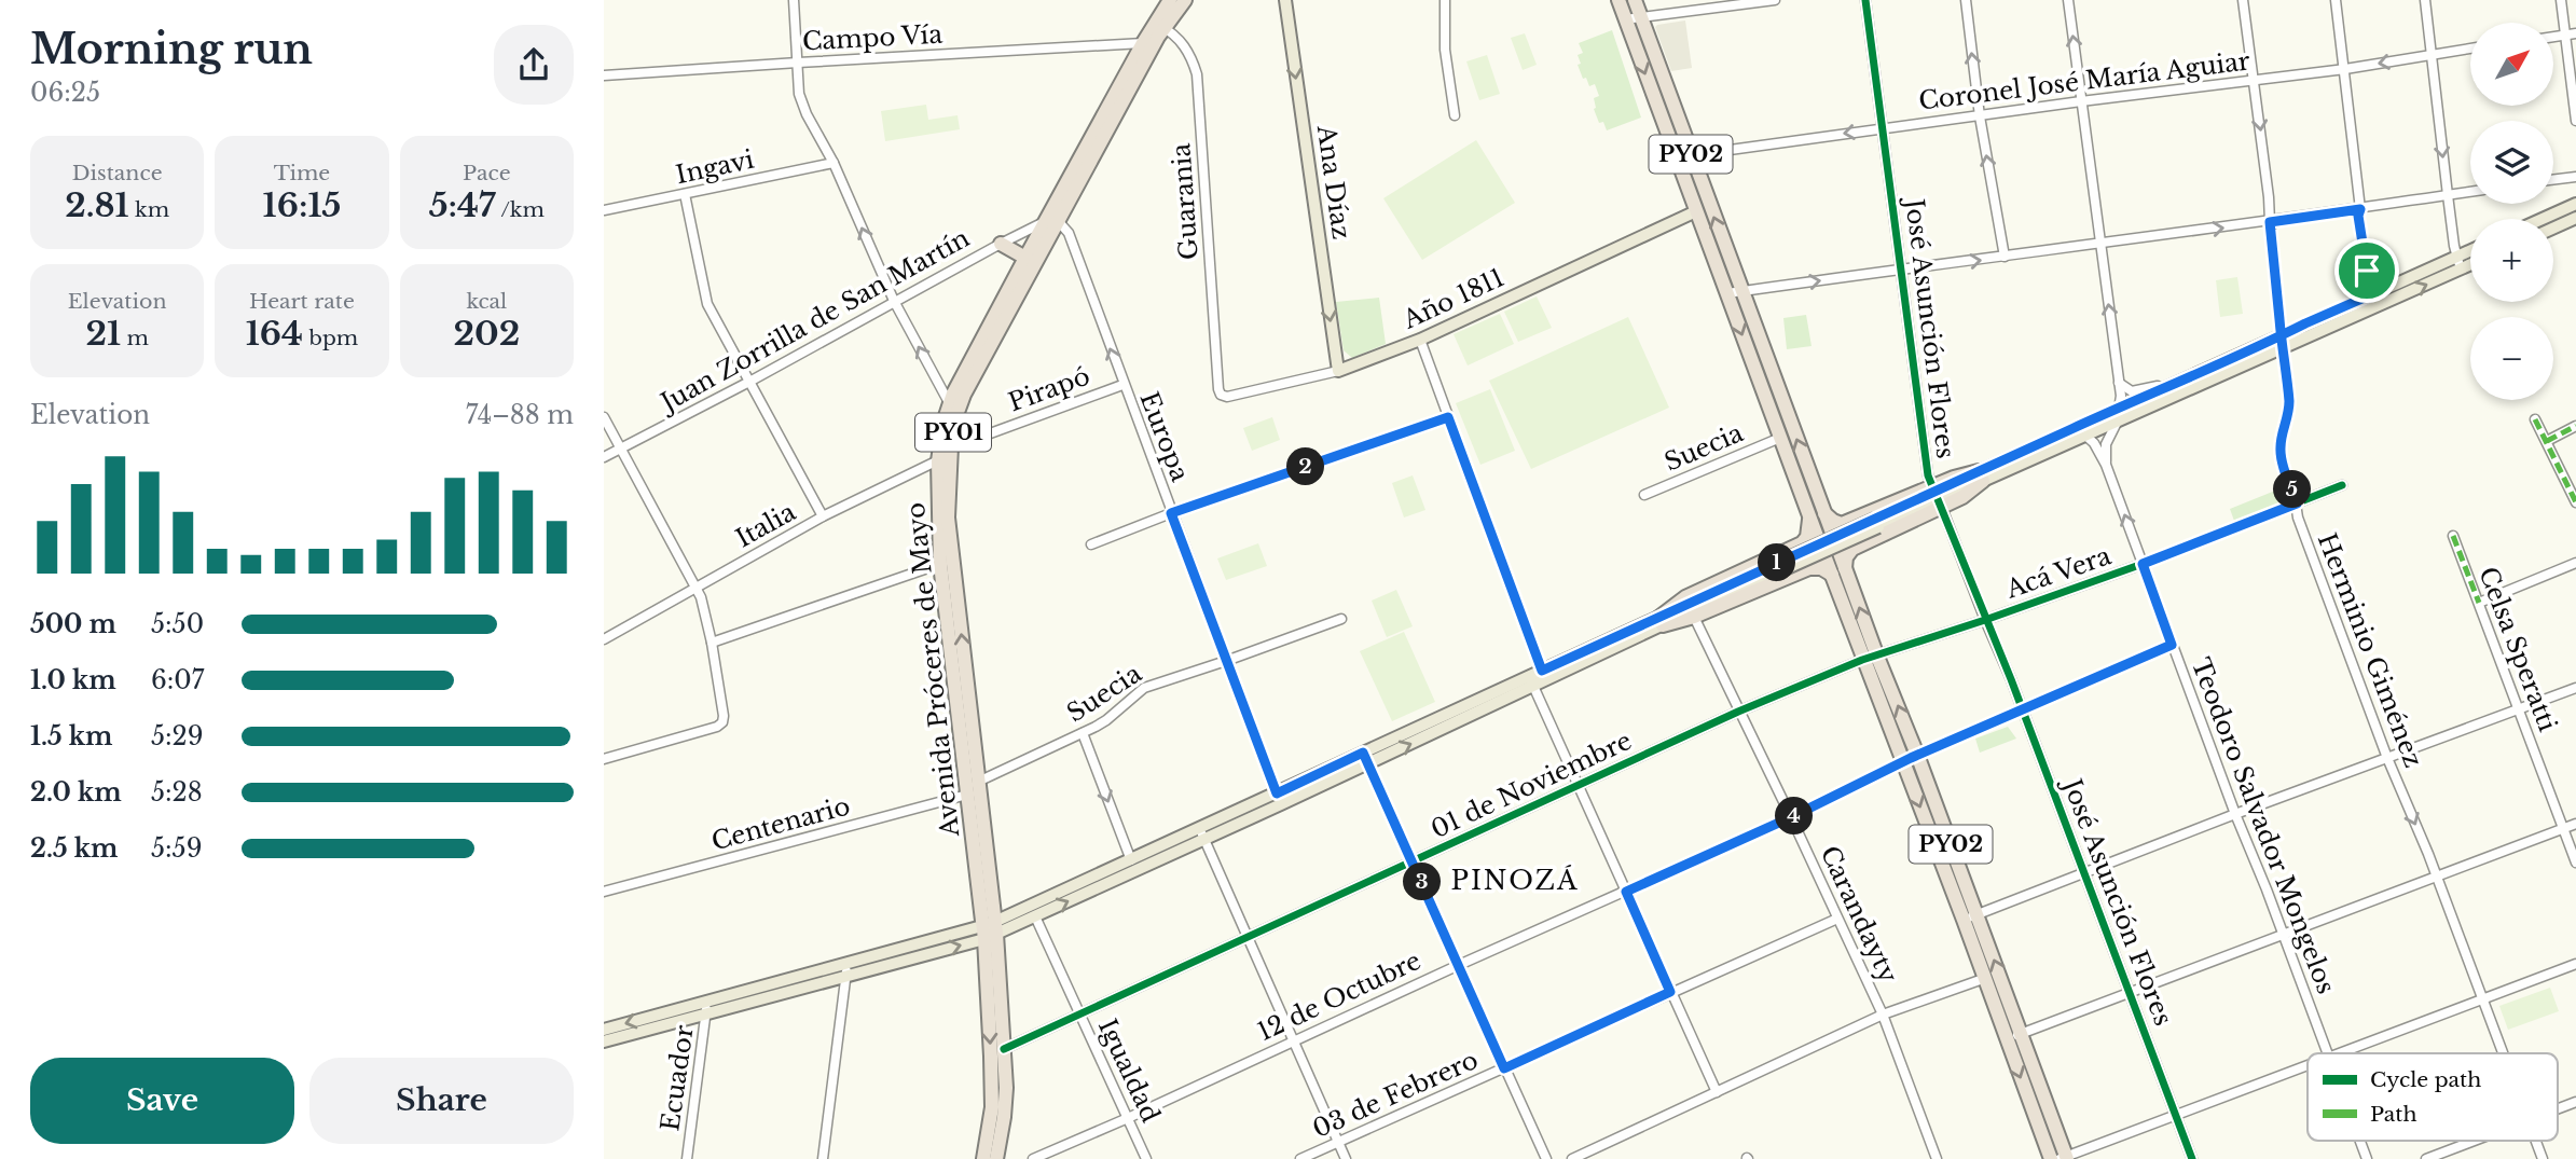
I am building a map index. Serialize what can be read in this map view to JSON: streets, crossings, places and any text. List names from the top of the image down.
{
  "streets": {
    "highway": ["PY02", "PY01", "Avenida Próceres de Mayo"],
    "main road": ["Ana Díaz", "Año 1811"],
    "street": [
      "Campo Vía",
      "Coronel José María Aguiar",
      "Ingavi",
      "Guarania",
      "Juan Zorrilla de San Martín",
      "José Asunción Flores",
      "Pirapó",
      "Europa",
      "Suecia",
      "Italia",
      "Acá Vera",
      "Celsa Speratti",
      "Herminio Giménez",
      "01 de Noviembre",
      "Centenario",
      "Teodoro Salvador Mongelos",
      "Carandayty",
      "12 de Octubre",
      "Igualdad",
      "Ecuador",
      "03 de Febrero"
    ]
  },
  "crossings": [
    ["Campo Vía", "Avenida Próceres de Mayo"],
    ["Coronel José María Aguiar", "PY02"],
    ["Coronel José María Aguiar", "José Asunción Flores"],
    ["Coronel José María Aguiar", "Herminio Giménez"],
    ["PY02", "Año 1811"],
    ["PY02", "Suecia"],
    ["PY02", "Acá Vera"],
    ["PY02", "01 de Noviembre"],
    ["PY02", "12 de Octubre"],
    ["Ana Díaz", "Año 1811"],
    ["Guarania", "Año 1811"],
    ["Guarania", "Avenida Próceres de Mayo"],
    ["Juan Zorrilla de San Martín", "Europa"],
    ["Juan Zorrilla de San Martín", "Avenida Próceres de Mayo"],
    ["José Asunción Flores", "Acá Vera"],
    ["José Asunción Flores", "12 de Octubre"],
    ["Pirapó", "Europa"],
    ["Pirapó", "Italia"],
    ["Pirapó", "Avenida Próceres de Mayo"],
    ["PY01", "Avenida Próceres de Mayo"],
    ["PY01", "01 de Noviembre"],
    ["Europa", "Suecia"],
    ["Europa", "Avenida Próceres de Mayo"],
    ["Suecia", "Avenida Próceres de Mayo"],
    ["Italia", "Avenida Próceres de Mayo"],
    ["Acá Vera", "Herminio Giménez"],
    ["Acá Vera", "01 de Noviembre"],
    ["Acá Vera", "Teodoro Salvador Mongelos"],
    ["Avenida Próceres de Mayo", "Centenario"],
    ["01 de Noviembre", "Carandayty"],
    ["01 de Noviembre", "Igualdad"],
    ["Teodoro Salvador Mongelos", "12 de Octubre"],
    ["Carandayty", "12 de Octubre"],
    ["Carandayty", "03 de Febrero"],
    ["12 de Octubre", "Igualdad"]
  ],
  "one_way": ["Coronel José María Aguiar", "Ana Díaz"],
  "districts": ["PINOZÁ"],
  "legend": ["Cycle path", "Path"],
  "north": "top right",
  "page": {
    "heading": ["Morning run", "06:25"],
    "map_buttons": ["+", "−"],
    "stats": [
      ["Distance", "2.81 km"],
      ["Time", "16:15"],
      ["Pace", "5:47 /km"],
      ["Elevation", "21 m"],
      ["Heart rate", "164 bpm"],
      ["kcal", "202"]
    ],
    "chart": ["Elevation", "74–88 m"],
    "pins": [
      "2",
      "5",
      "1",
      "4",
      "3"
    ],
    "list": [
      {
        "name": "500 m",
        "note": "5:50"
      },
      {
        "name": "1.0 km",
        "note": "6:07"
      },
      {
        "name": "1.5 km",
        "note": "5:29"
      },
      {
        "name": "2.0 km",
        "note": "5:28"
      },
      {
        "name": "2.5 km",
        "note": "5:59"
      }
    ],
    "buttons": ["Save", "Share"]
  }
}
